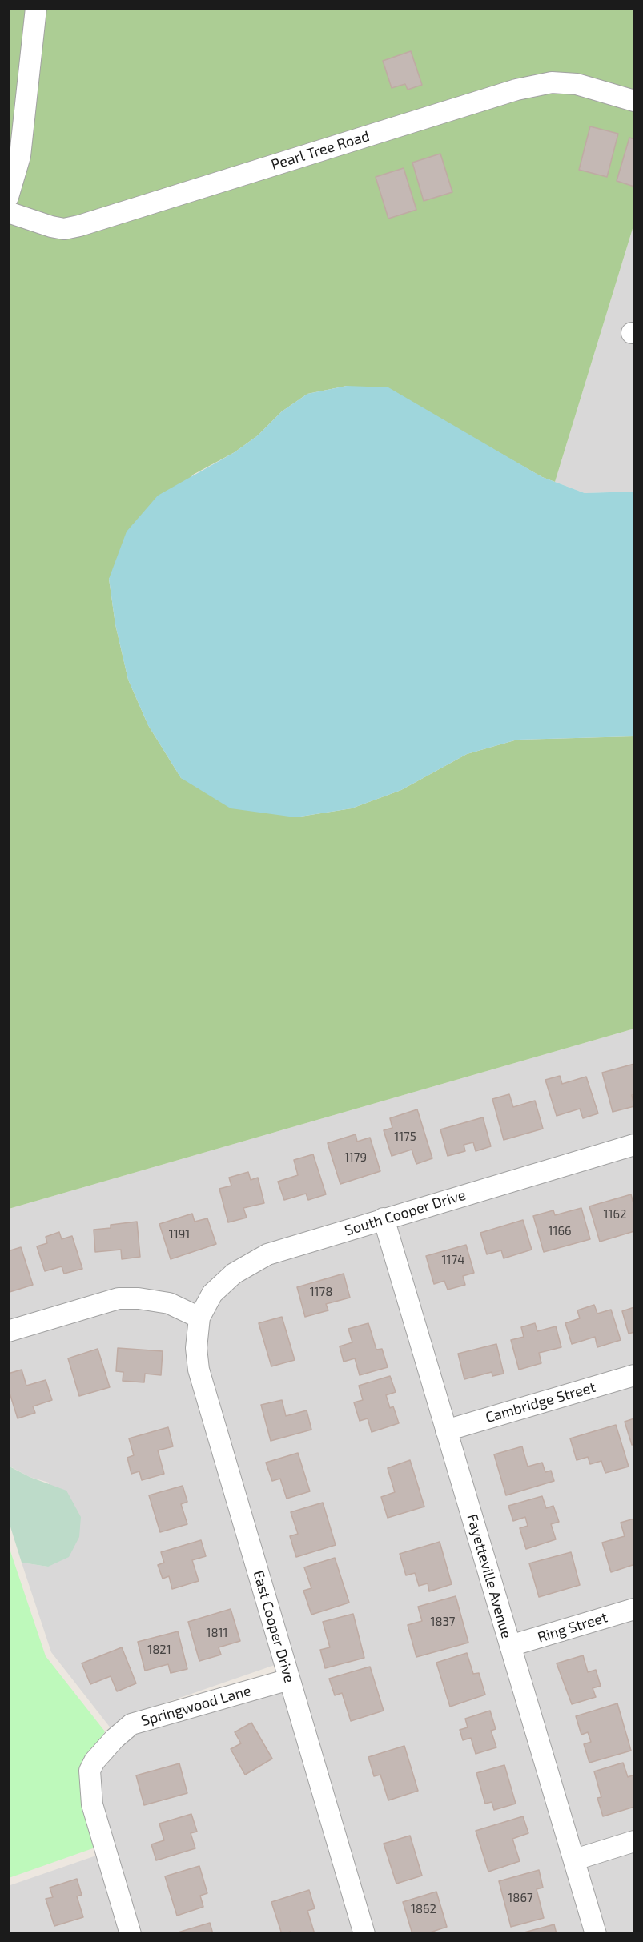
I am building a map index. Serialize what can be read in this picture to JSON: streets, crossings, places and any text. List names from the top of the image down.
{
  "streets": {
    "street": [
      "Pearl Tree Road",
      "South Cooper Drive",
      "Cambridge Street",
      "Fayetteville Avenue",
      "East Cooper Drive",
      "Ring Street",
      "Springwood Lane"
    ]
  },
  "crossings": [
    ["South Cooper Drive", "Fayetteville Avenue"],
    ["South Cooper Drive", "East Cooper Drive"],
    ["Cambridge Street", "Fayetteville Avenue"],
    ["Fayetteville Avenue", "Ring Street"],
    ["East Cooper Drive", "Springwood Lane"]
  ],
  "house_numbers": [
    "1175",
    "1179",
    "1162",
    "1166",
    "1191",
    "1174",
    "1178",
    "1837",
    "1811",
    "1821",
    "1867",
    "1862"
  ]
}
